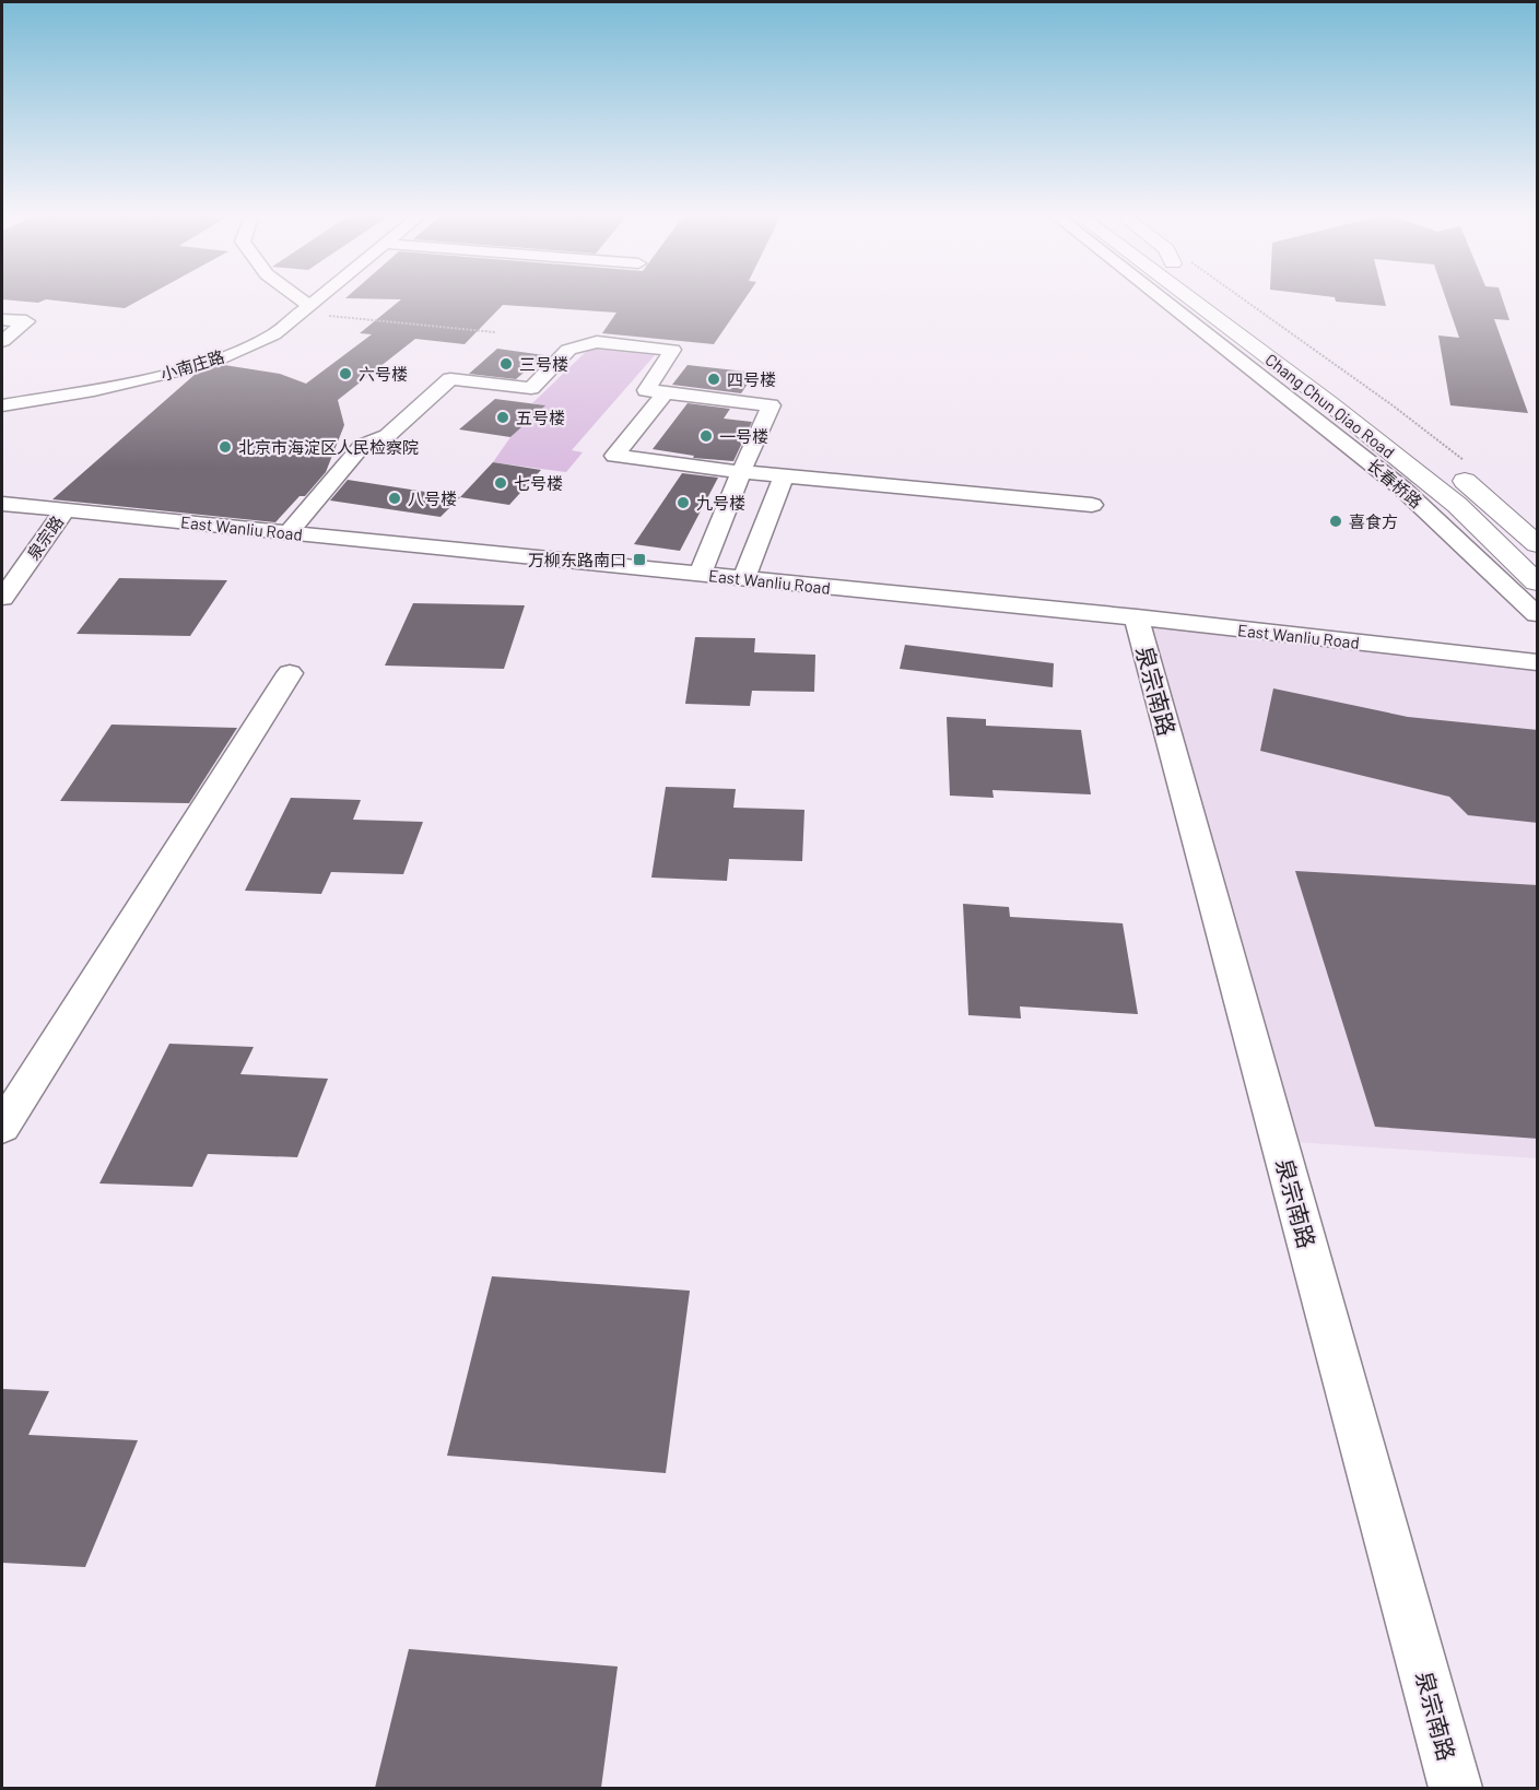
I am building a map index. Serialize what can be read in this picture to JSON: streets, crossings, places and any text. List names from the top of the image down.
{
  "streets": {
    "main road": ["Chang Chun Qiao Road"],
    "street": [
      "小南庄路",
      "长春桥路",
      "East Wanliu Road",
      "泉宗路",
      "泉宗南路"
    ]
  },
  "crossings": [
    ["East Wanliu Road", "泉宗路"],
    ["East Wanliu Road", "泉宗南路"]
  ],
  "places": {
    "other": [
      "三号楼",
      "六号楼",
      "四号楼",
      "五号楼",
      "一号楼",
      "北京市海淀区人民检察院",
      "七号楼",
      "八号楼",
      "九号楼",
      "喜食方"
    ],
    "transit": ["万柳东路南口"]
  }
}
